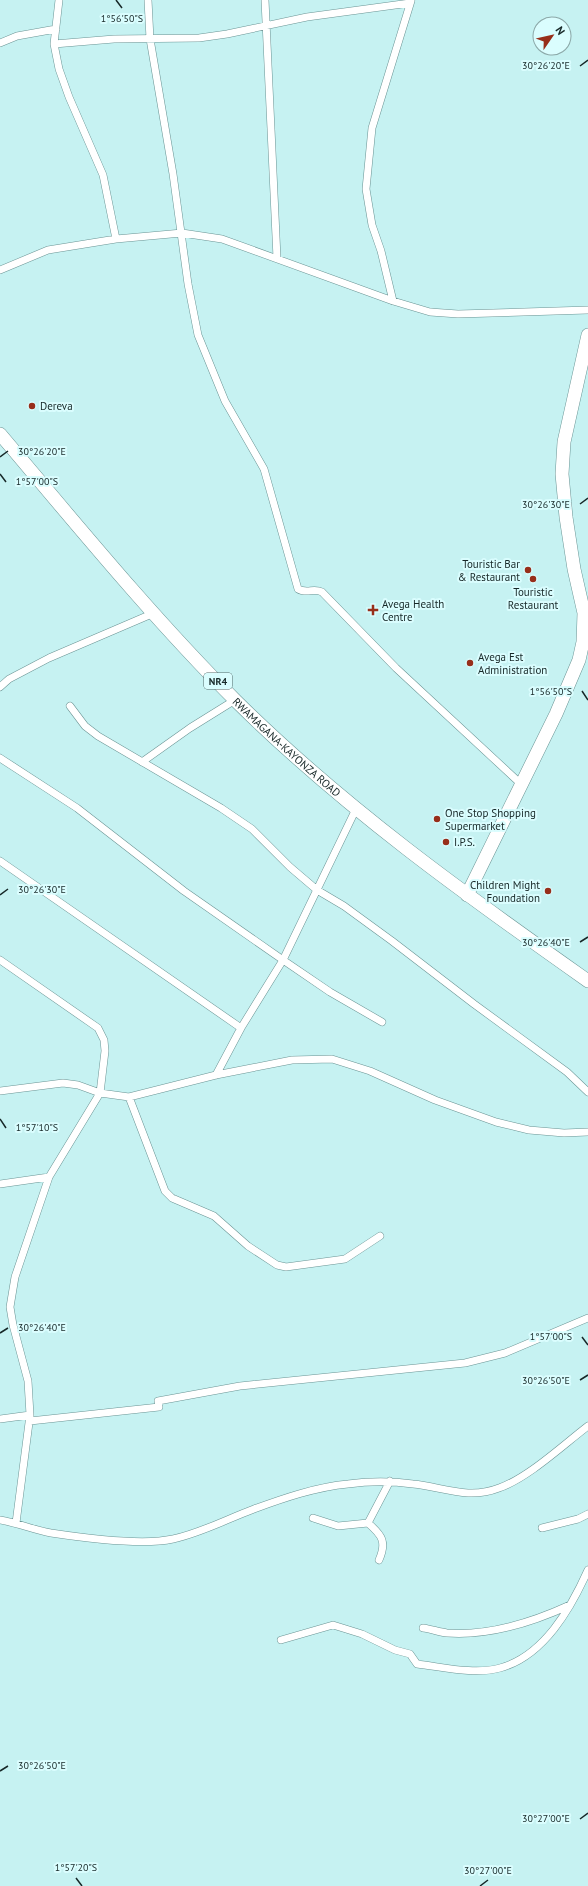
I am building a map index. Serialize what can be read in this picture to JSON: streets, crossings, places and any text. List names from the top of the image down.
{
  "streets": {
    "highway": ["NR4", "RWAMAGANA-KAYONZA ROAD"]
  },
  "crossings": [
    ["NR4", "RWAMAGANA-KAYONZA ROAD"]
  ],
  "places": {
    "other": [
      "Dereva",
      "Touristic Bar & Restaurant",
      "Touristic Restaurant",
      "Avega Est Administration",
      "One Stop Shopping Supermarket",
      "I.P.S.",
      "Children Might Foundation"
    ],
    "health": ["Avega Health Centre"]
  },
  "north": "top right",
  "coordinates": [
    "1°56'50\"S",
    "30°26'20\"E",
    "1°57'00\"S",
    "30°26'30\"E",
    "30°26'40\"E",
    "1°57'10\"S",
    "30°26'50\"E",
    "30°27'00\"E",
    "1°57'20\"S"
  ]
}
